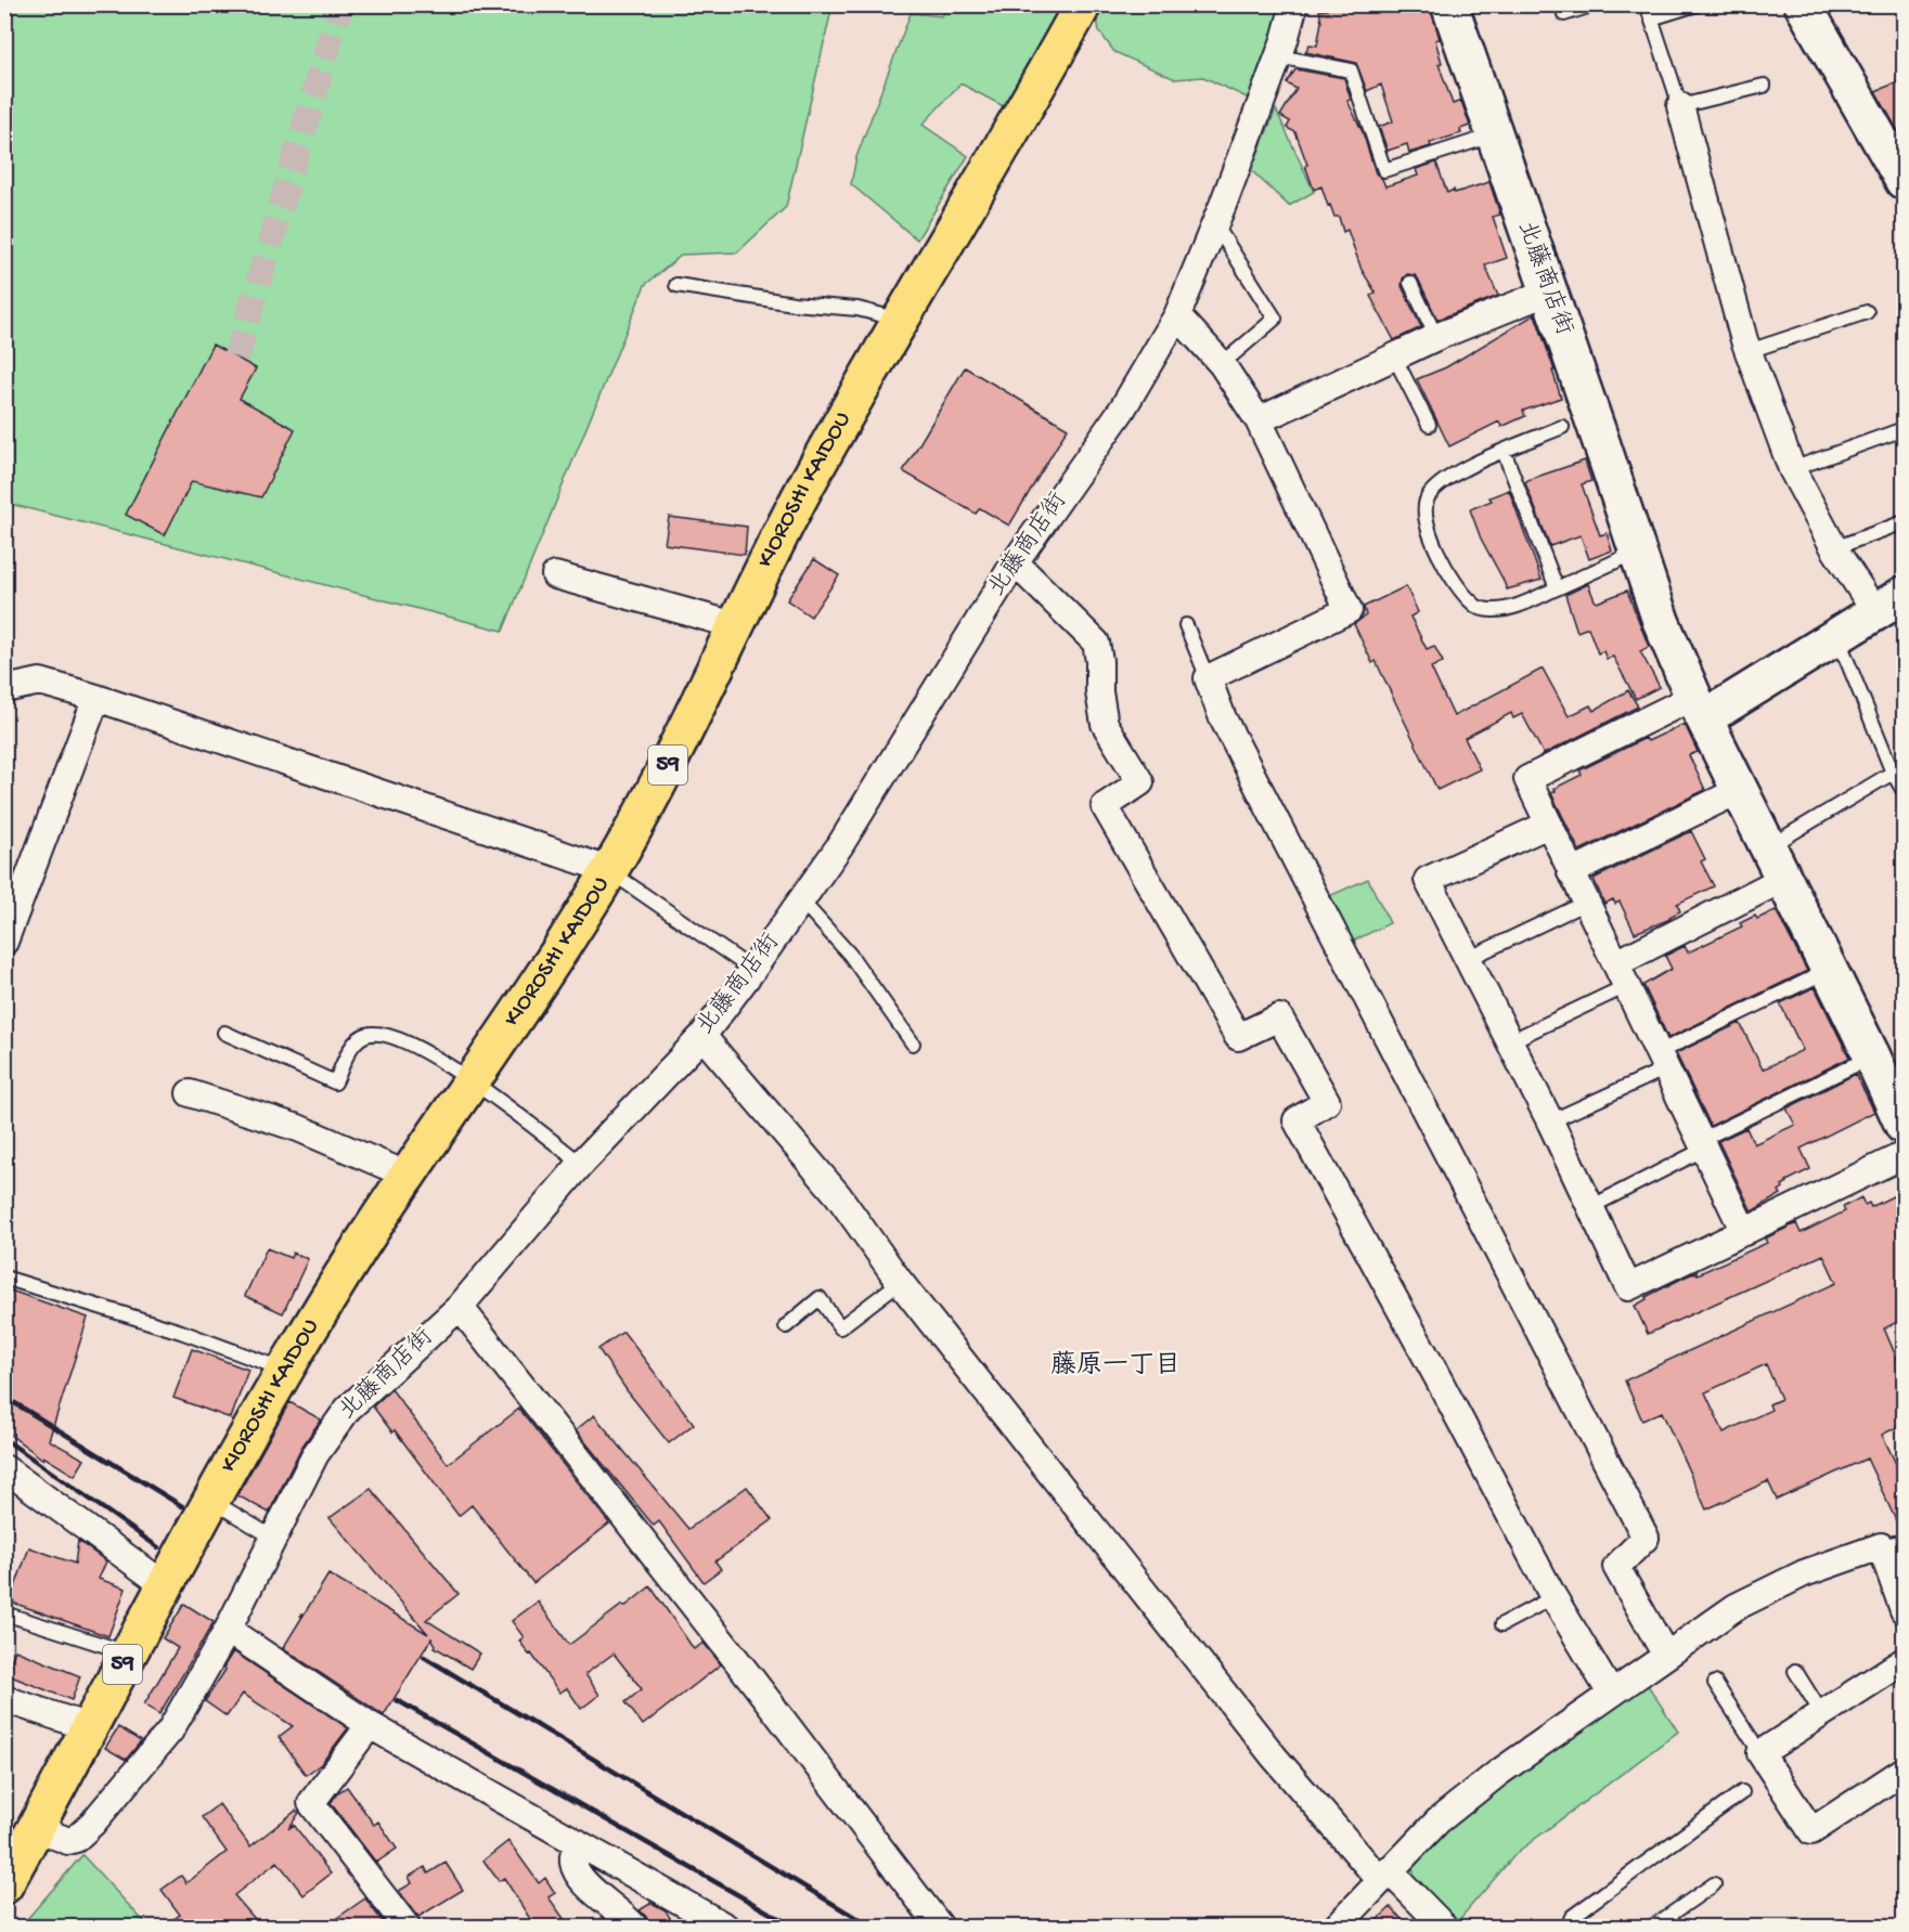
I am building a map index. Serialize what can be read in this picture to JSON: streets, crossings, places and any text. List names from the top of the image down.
{
  "streets": {
    "main road": ["KIOROSHI KAIDOU", "59"],
    "street": ["北藤商店街"]
  },
  "crossings": [
    ["北藤商店街", "KIOROSHI KAIDOU"]
  ],
  "districts": ["藤原一丁目"]
}
